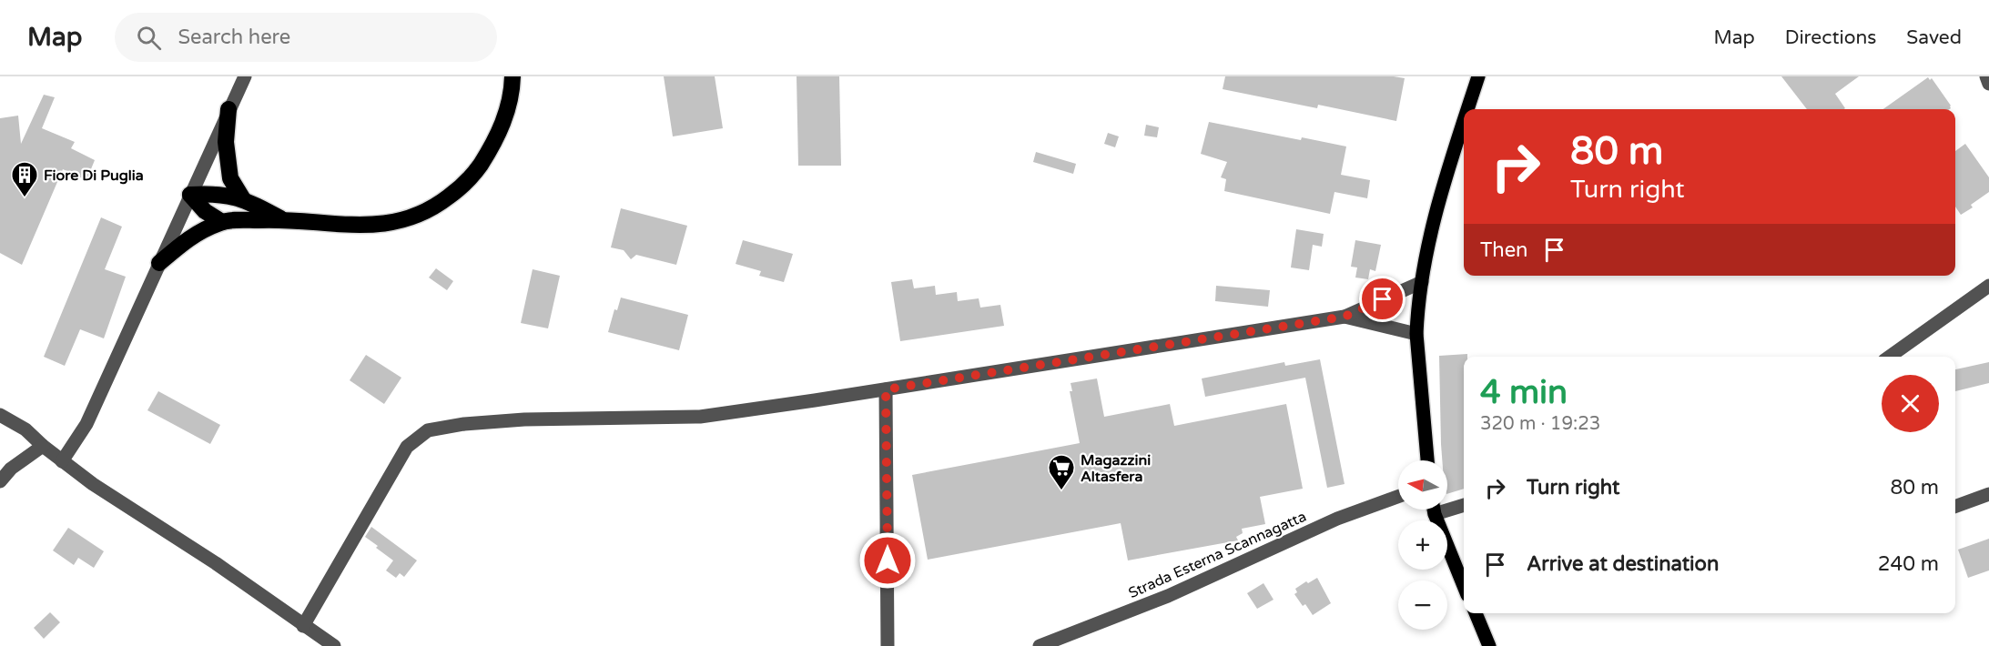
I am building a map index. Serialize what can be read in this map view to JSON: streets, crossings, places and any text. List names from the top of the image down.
{
  "streets": {
    "street": ["Strada Esterna Scannagatta"]
  },
  "places": {
    "building": ["Fiore Di Puglia"],
    "supermarket": ["Magazzini Altasfera"]
  },
  "north": "left",
  "page": {
    "header": "Map",
    "search": "Search here",
    "nav": ["Map", "Directions", "Saved"],
    "turn": ["80 m", "Turn right"],
    "then": "Then",
    "heading": ["4 min", "320 m · 19:23"],
    "list": [
      {
        "name": "Turn right",
        "value": "80 m"
      },
      {
        "name": "Arrive at destination",
        "value": "240 m"
      }
    ],
    "map_buttons": ["+", "−"]
  }
}
